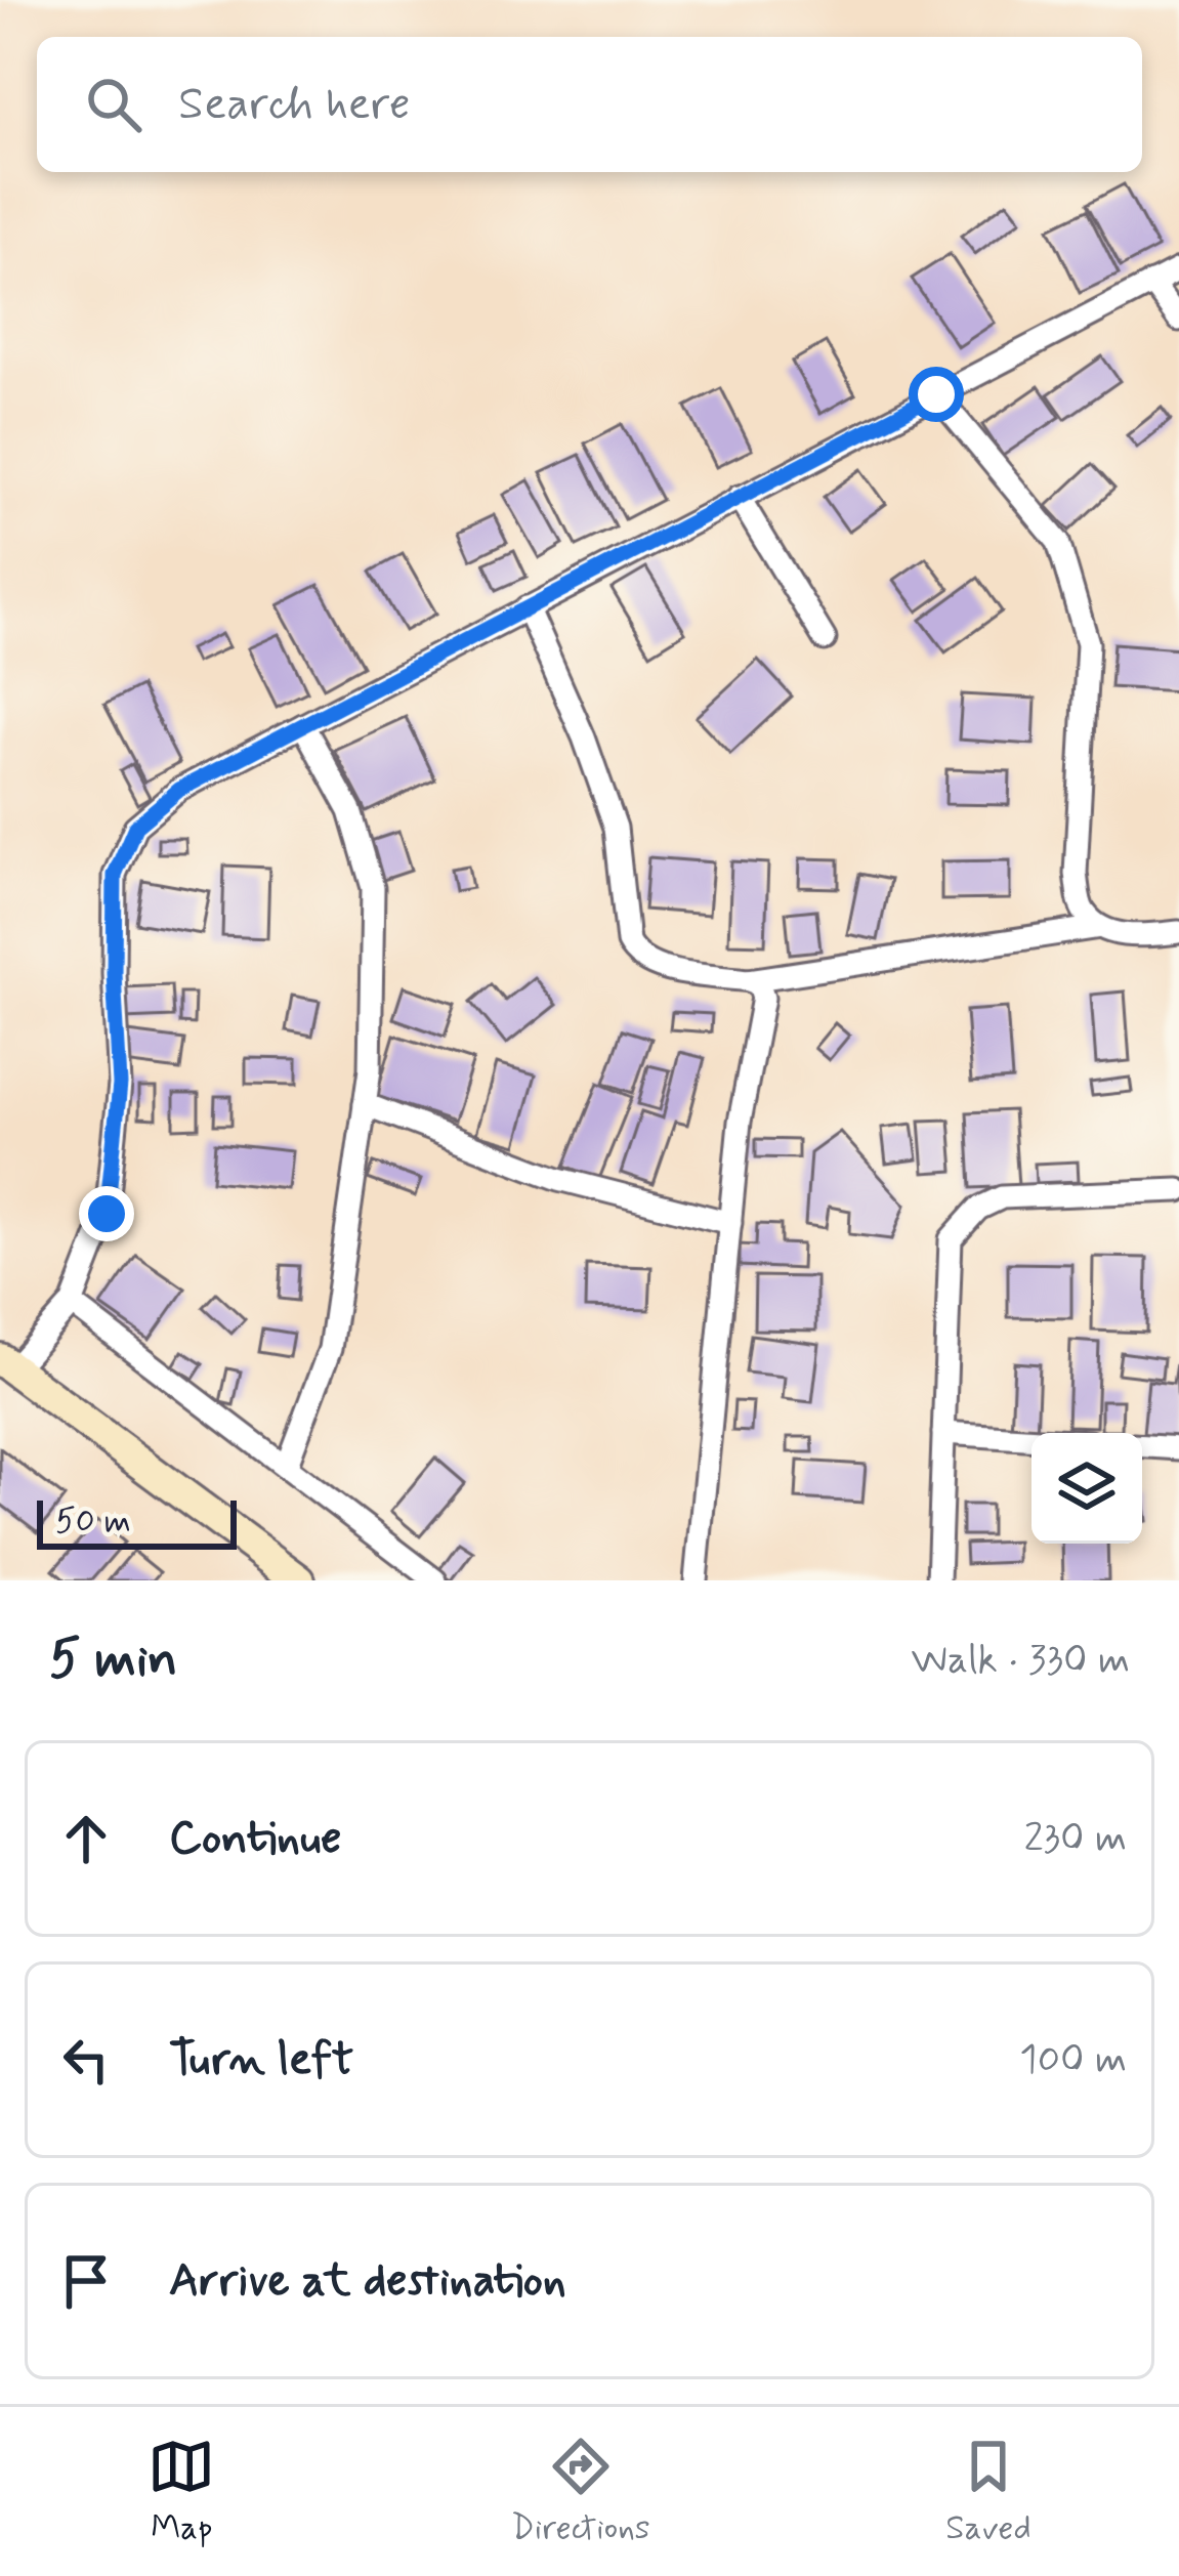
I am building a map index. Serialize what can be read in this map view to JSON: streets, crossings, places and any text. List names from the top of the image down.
{
  "scale_bar": "50 m",
  "page": {
    "search": "Search here",
    "scale": "50 m",
    "heading": ["5 min", "Walk · 330 m"],
    "list": [
      ["Continue", "230 m"],
      ["Turn left", "100 m"],
      "Arrive at destination"
    ],
    "nav": ["Map", "Directions", "Saved"]
  }
}
